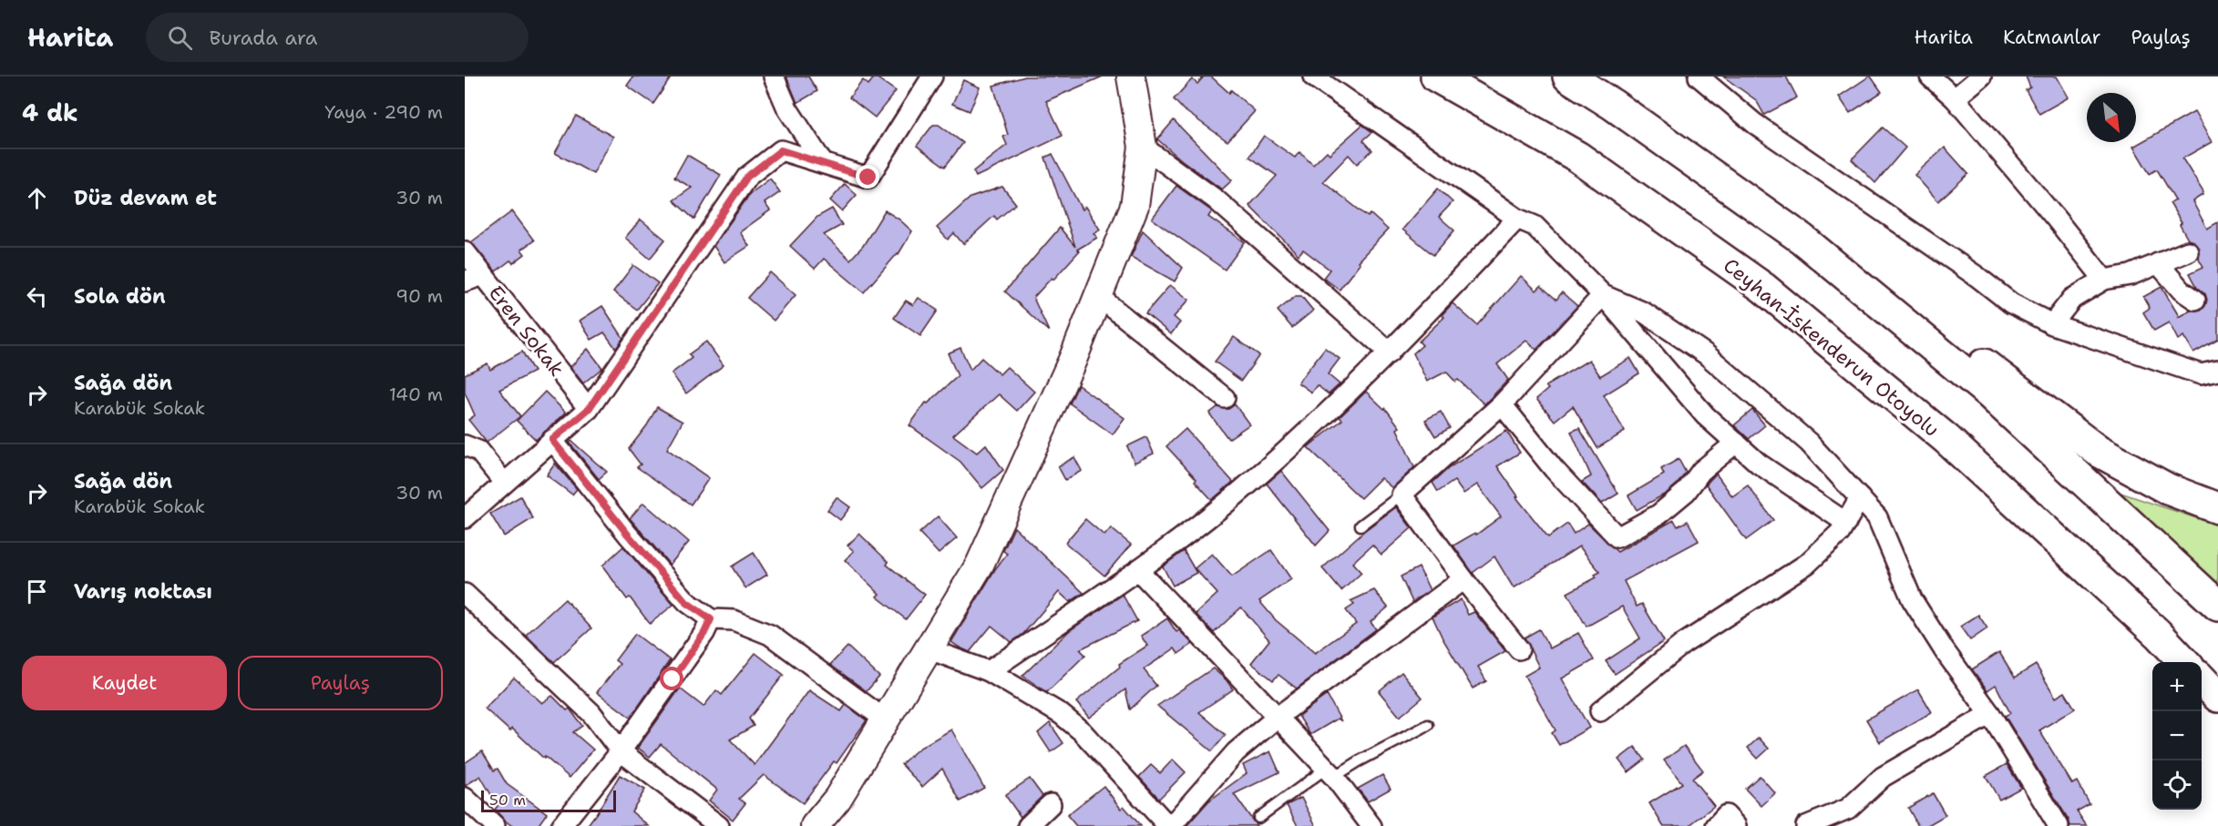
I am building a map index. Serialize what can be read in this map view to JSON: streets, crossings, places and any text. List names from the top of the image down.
{
  "streets": {
    "highway": ["Ceyhan-İskenderun Otoyolu"],
    "street": ["Eren Sokak"]
  },
  "scale_bar": "50 m",
  "north": "bottom right",
  "page": {
    "header": "Harita",
    "search": "Burada ara",
    "nav": ["Harita", "Katmanlar", "Paylaş"],
    "heading": ["4 dk", "Yaya · 290 m"],
    "list": [
      ["Düz devam et", "30 m"],
      ["Sola dön", "90 m"],
      ["Sağa dön", "Karabük Sokak", "140 m"],
      ["Sağa dön", "Karabük Sokak", "30 m"],
      "Varış noktası"
    ],
    "buttons": ["Kaydet", "Paylaş"],
    "map_buttons": ["+", "−"],
    "scale": "50 m"
  }
}
